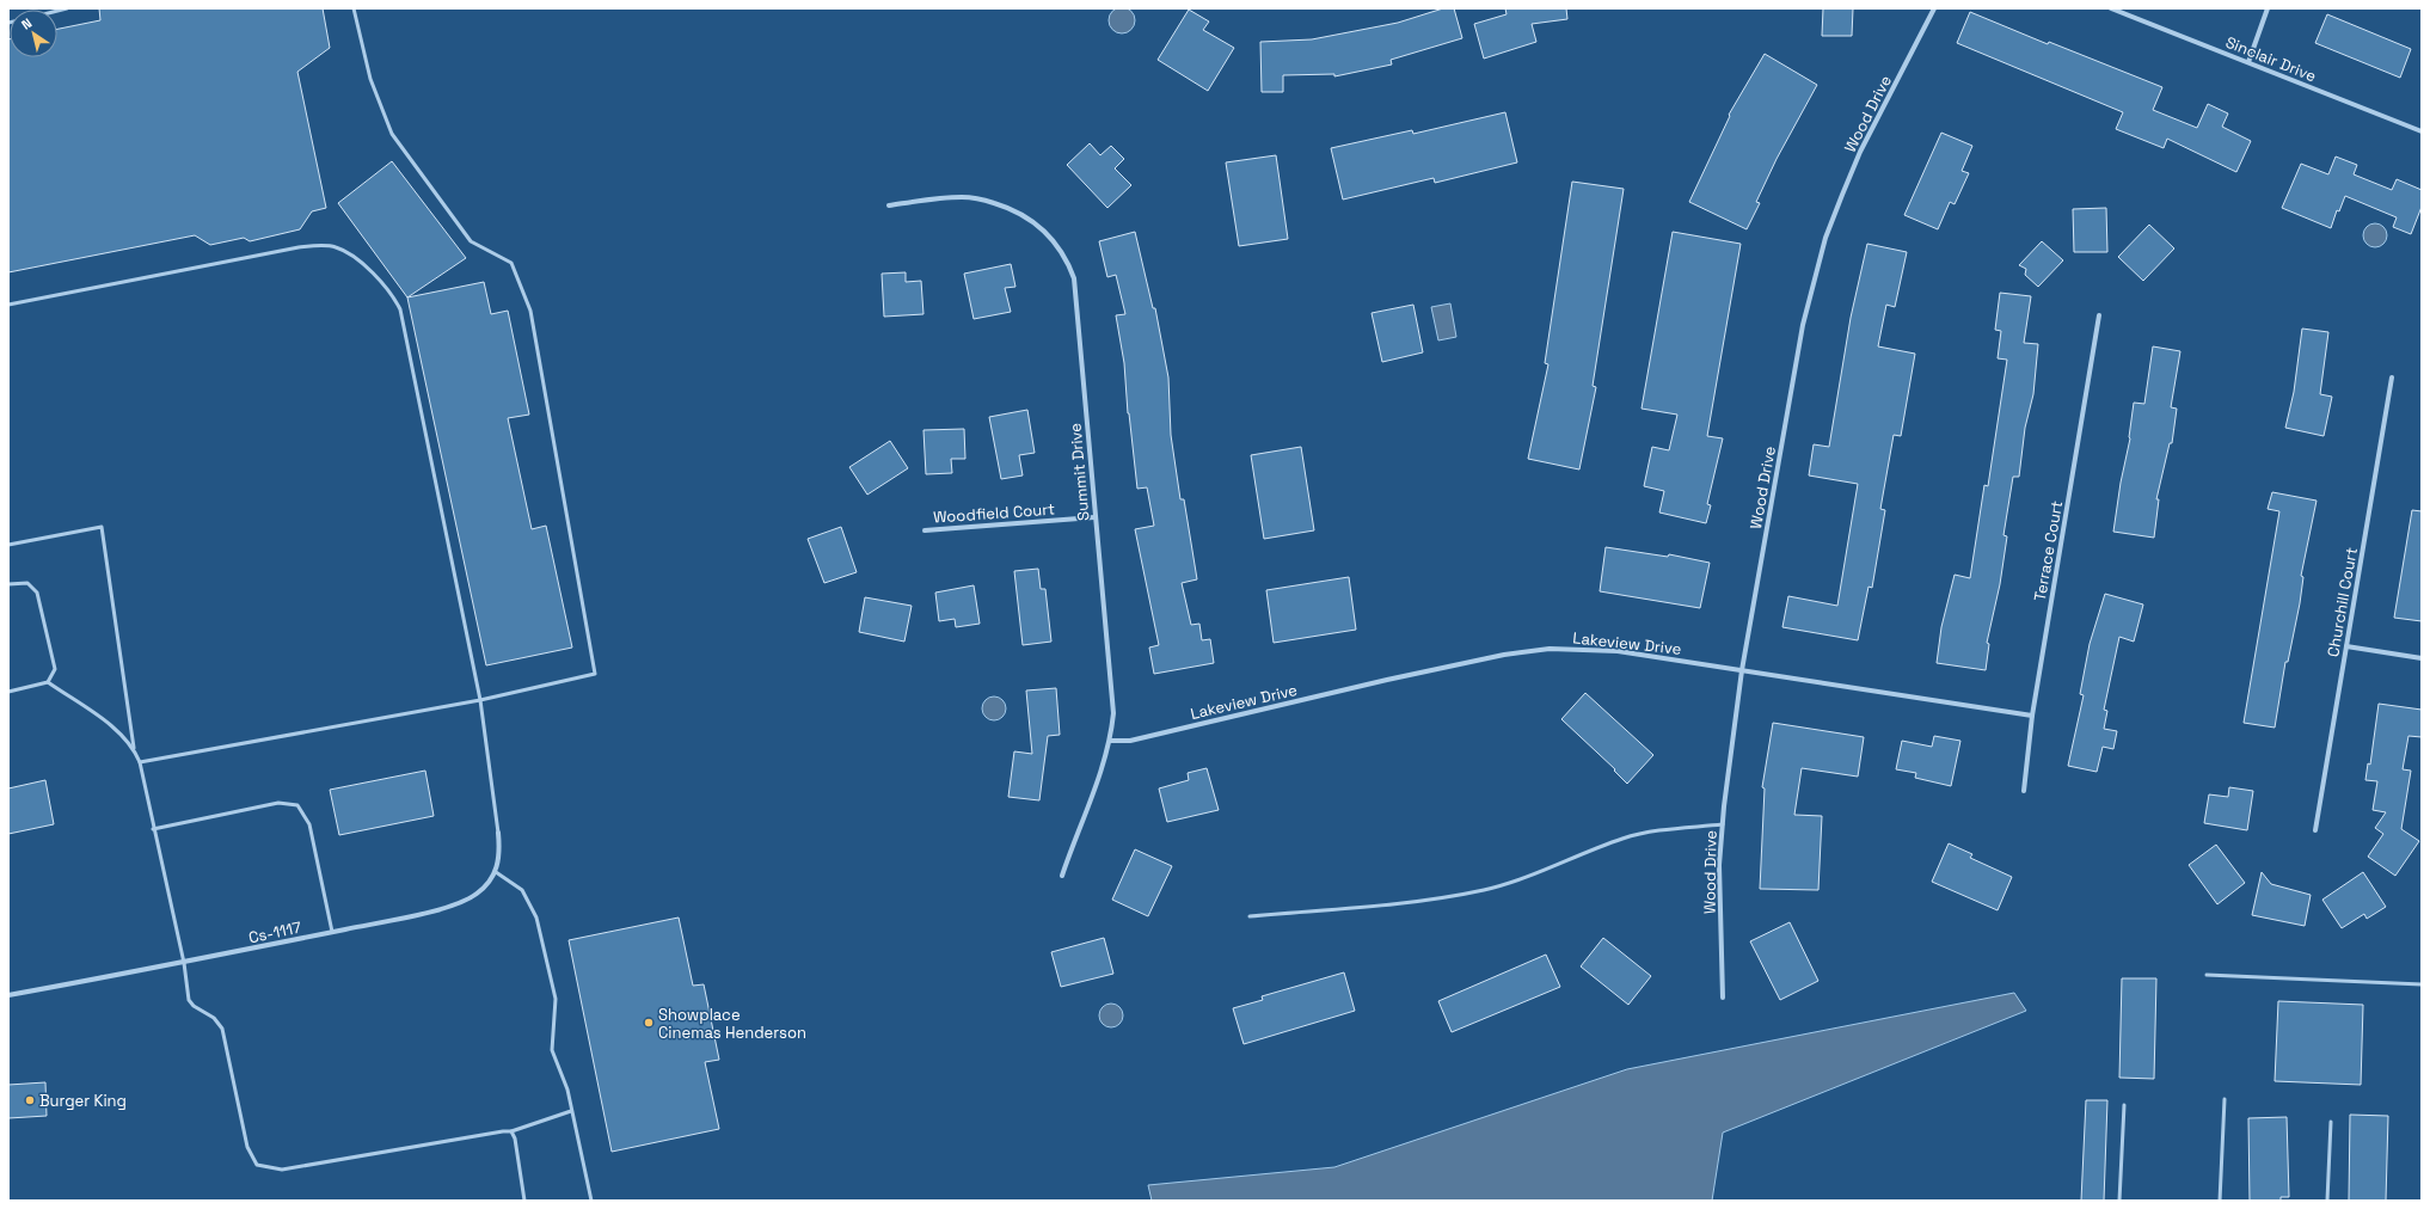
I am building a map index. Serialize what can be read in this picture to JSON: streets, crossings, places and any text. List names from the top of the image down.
{
  "streets": {
    "street": [
      "Sinclair Drive",
      "Wood Drive",
      "Summit Drive",
      "Woodfield Court",
      "Terrace Court",
      "Churchill Court",
      "Lakeview Drive",
      "Cs-1117"
    ]
  },
  "crossings": [
    ["Wood Drive", "Lakeview Drive"],
    ["Summit Drive", "Woodfield Court"],
    ["Summit Drive", "Lakeview Drive"],
    ["Terrace Court", "Lakeview Drive"]
  ],
  "places": ["Showplace Cinemas Henderson", "Burger King"],
  "north": "top left"
}
